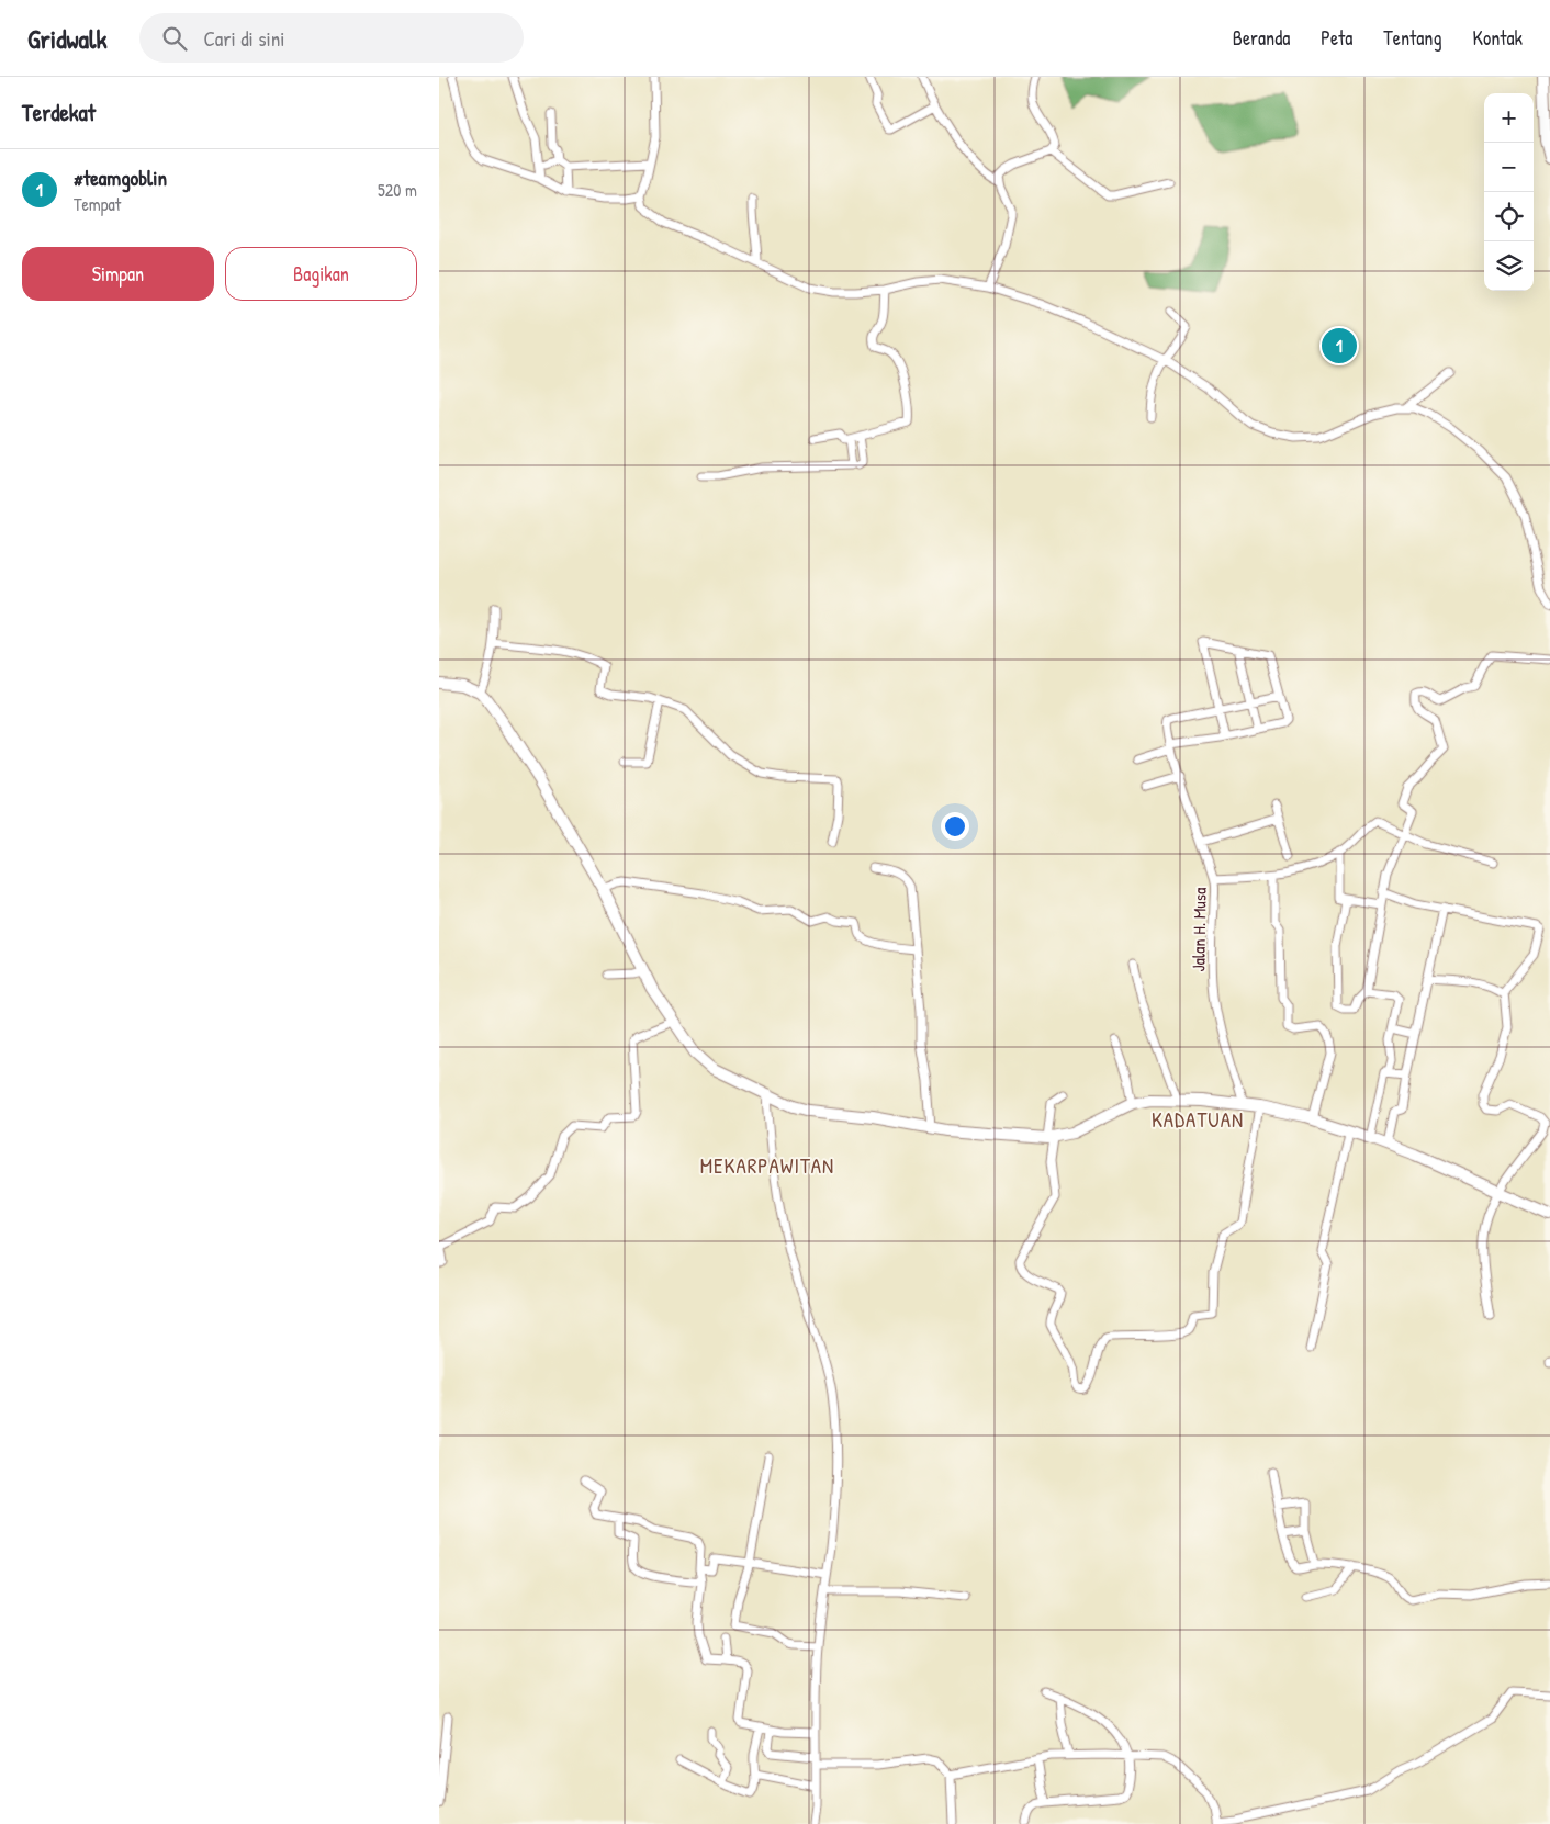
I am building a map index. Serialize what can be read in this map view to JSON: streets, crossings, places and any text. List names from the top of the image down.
{
  "streets": {
    "street": ["Jalan H. Musa"]
  },
  "districts": ["KADATUAN", "MEKARPAWITAN"],
  "page": {
    "header": "Gridwalk",
    "search": "Cari di sini",
    "nav": [
      "Beranda",
      "Peta",
      "Tentang",
      "Kontak"
    ],
    "heading": "Terdekat",
    "map_buttons": ["+", "−"],
    "list": [
      {
        "mark": "1",
        "name": "#teamgoblin",
        "note": "Tempat",
        "value": "520 m"
      }
    ],
    "buttons": ["Simpan", "Bagikan"],
    "pins": "1"
  }
}
